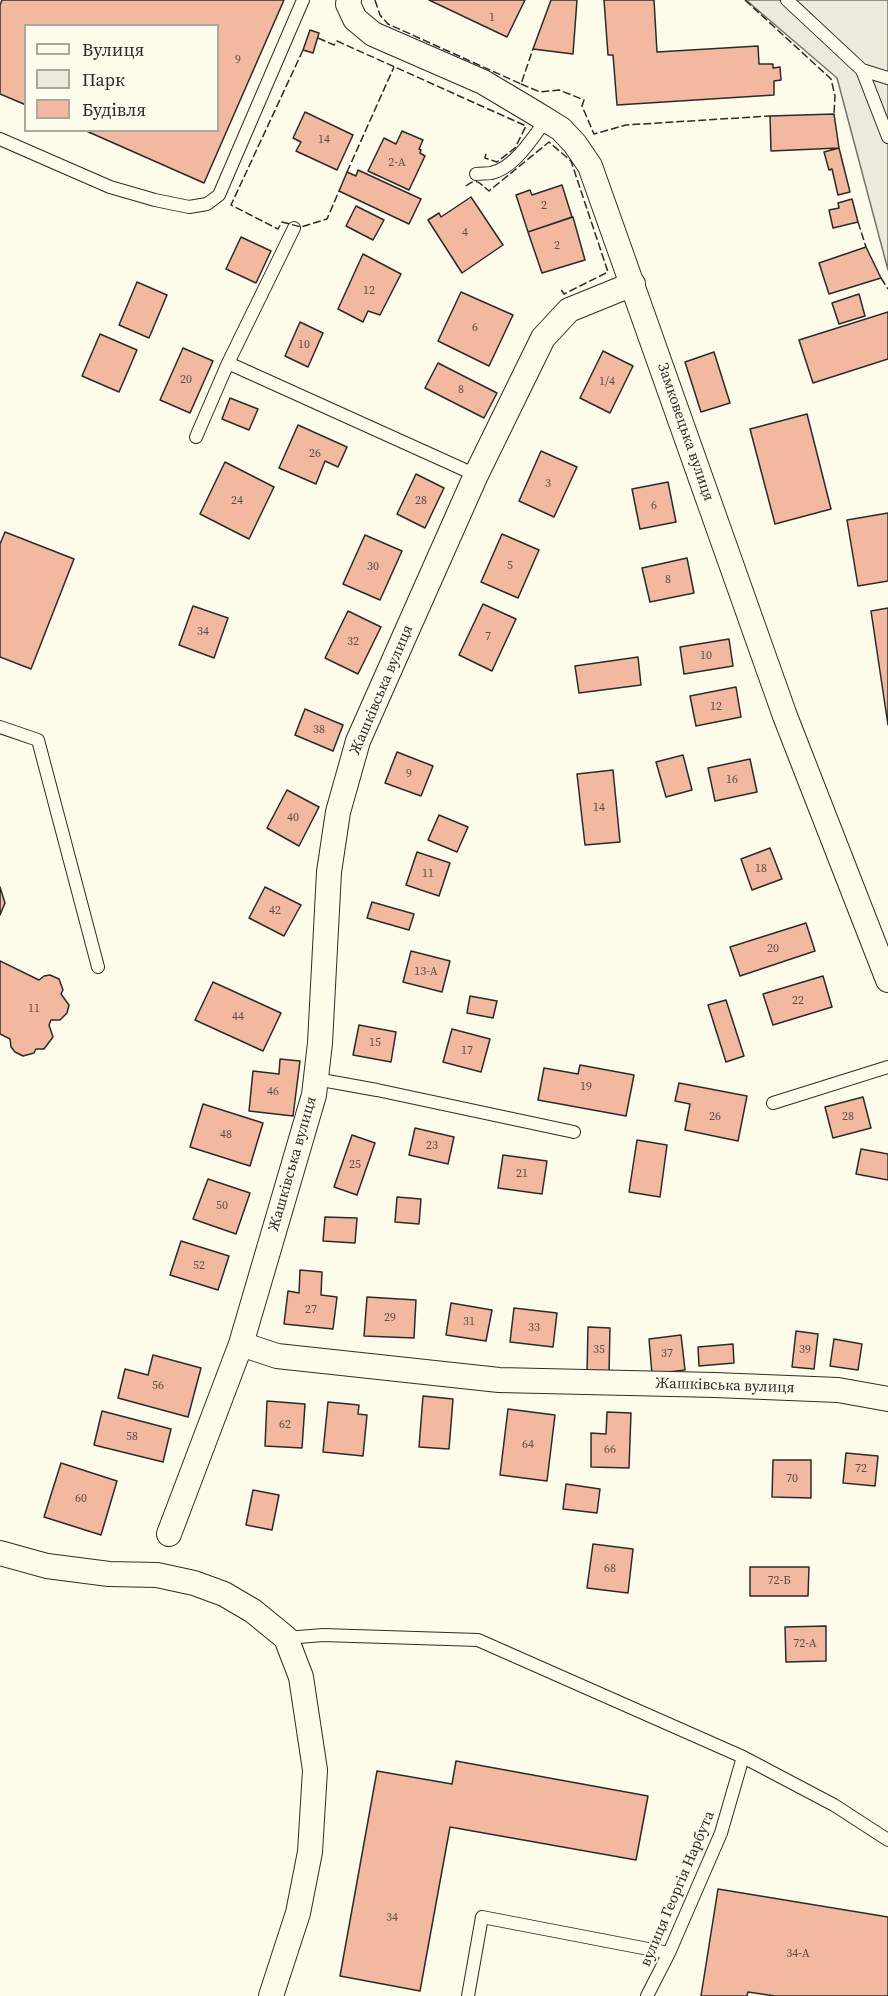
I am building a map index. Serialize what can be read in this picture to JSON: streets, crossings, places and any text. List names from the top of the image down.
{
  "streets": {
    "street": ["Замковецька вулиця", "Жашківська вулиця"],
    "lane": ["вулиця Георгія Нарбута"]
  },
  "crossings": [
    ["Замковецька вулиця", "Жашківська вулиця"]
  ],
  "house_numbers": [
    "1",
    "9",
    "14",
    "2-А",
    "2",
    "4",
    "2",
    "12",
    "6",
    "10",
    "20",
    "1/4",
    "8",
    "26",
    "3",
    "24",
    "28",
    "6",
    "5",
    "30",
    "8",
    "34",
    "7",
    "32",
    "10",
    "12",
    "38",
    "9",
    "16",
    "14",
    "40",
    "18",
    "11",
    "42",
    "20",
    "13-А",
    "22",
    "11",
    "44",
    "15",
    "17",
    "19",
    "46",
    "26",
    "28",
    "48",
    "23",
    "25",
    "21",
    "50",
    "52",
    "27",
    "29",
    "31",
    "33",
    "35",
    "39",
    "37",
    "56",
    "62",
    "58",
    "64",
    "66",
    "72",
    "70",
    "60",
    "68",
    "72-Б",
    "72-А",
    "34",
    "34-А"
  ],
  "legend": ["Вулиця", "Парк", "Будівля"]
}
